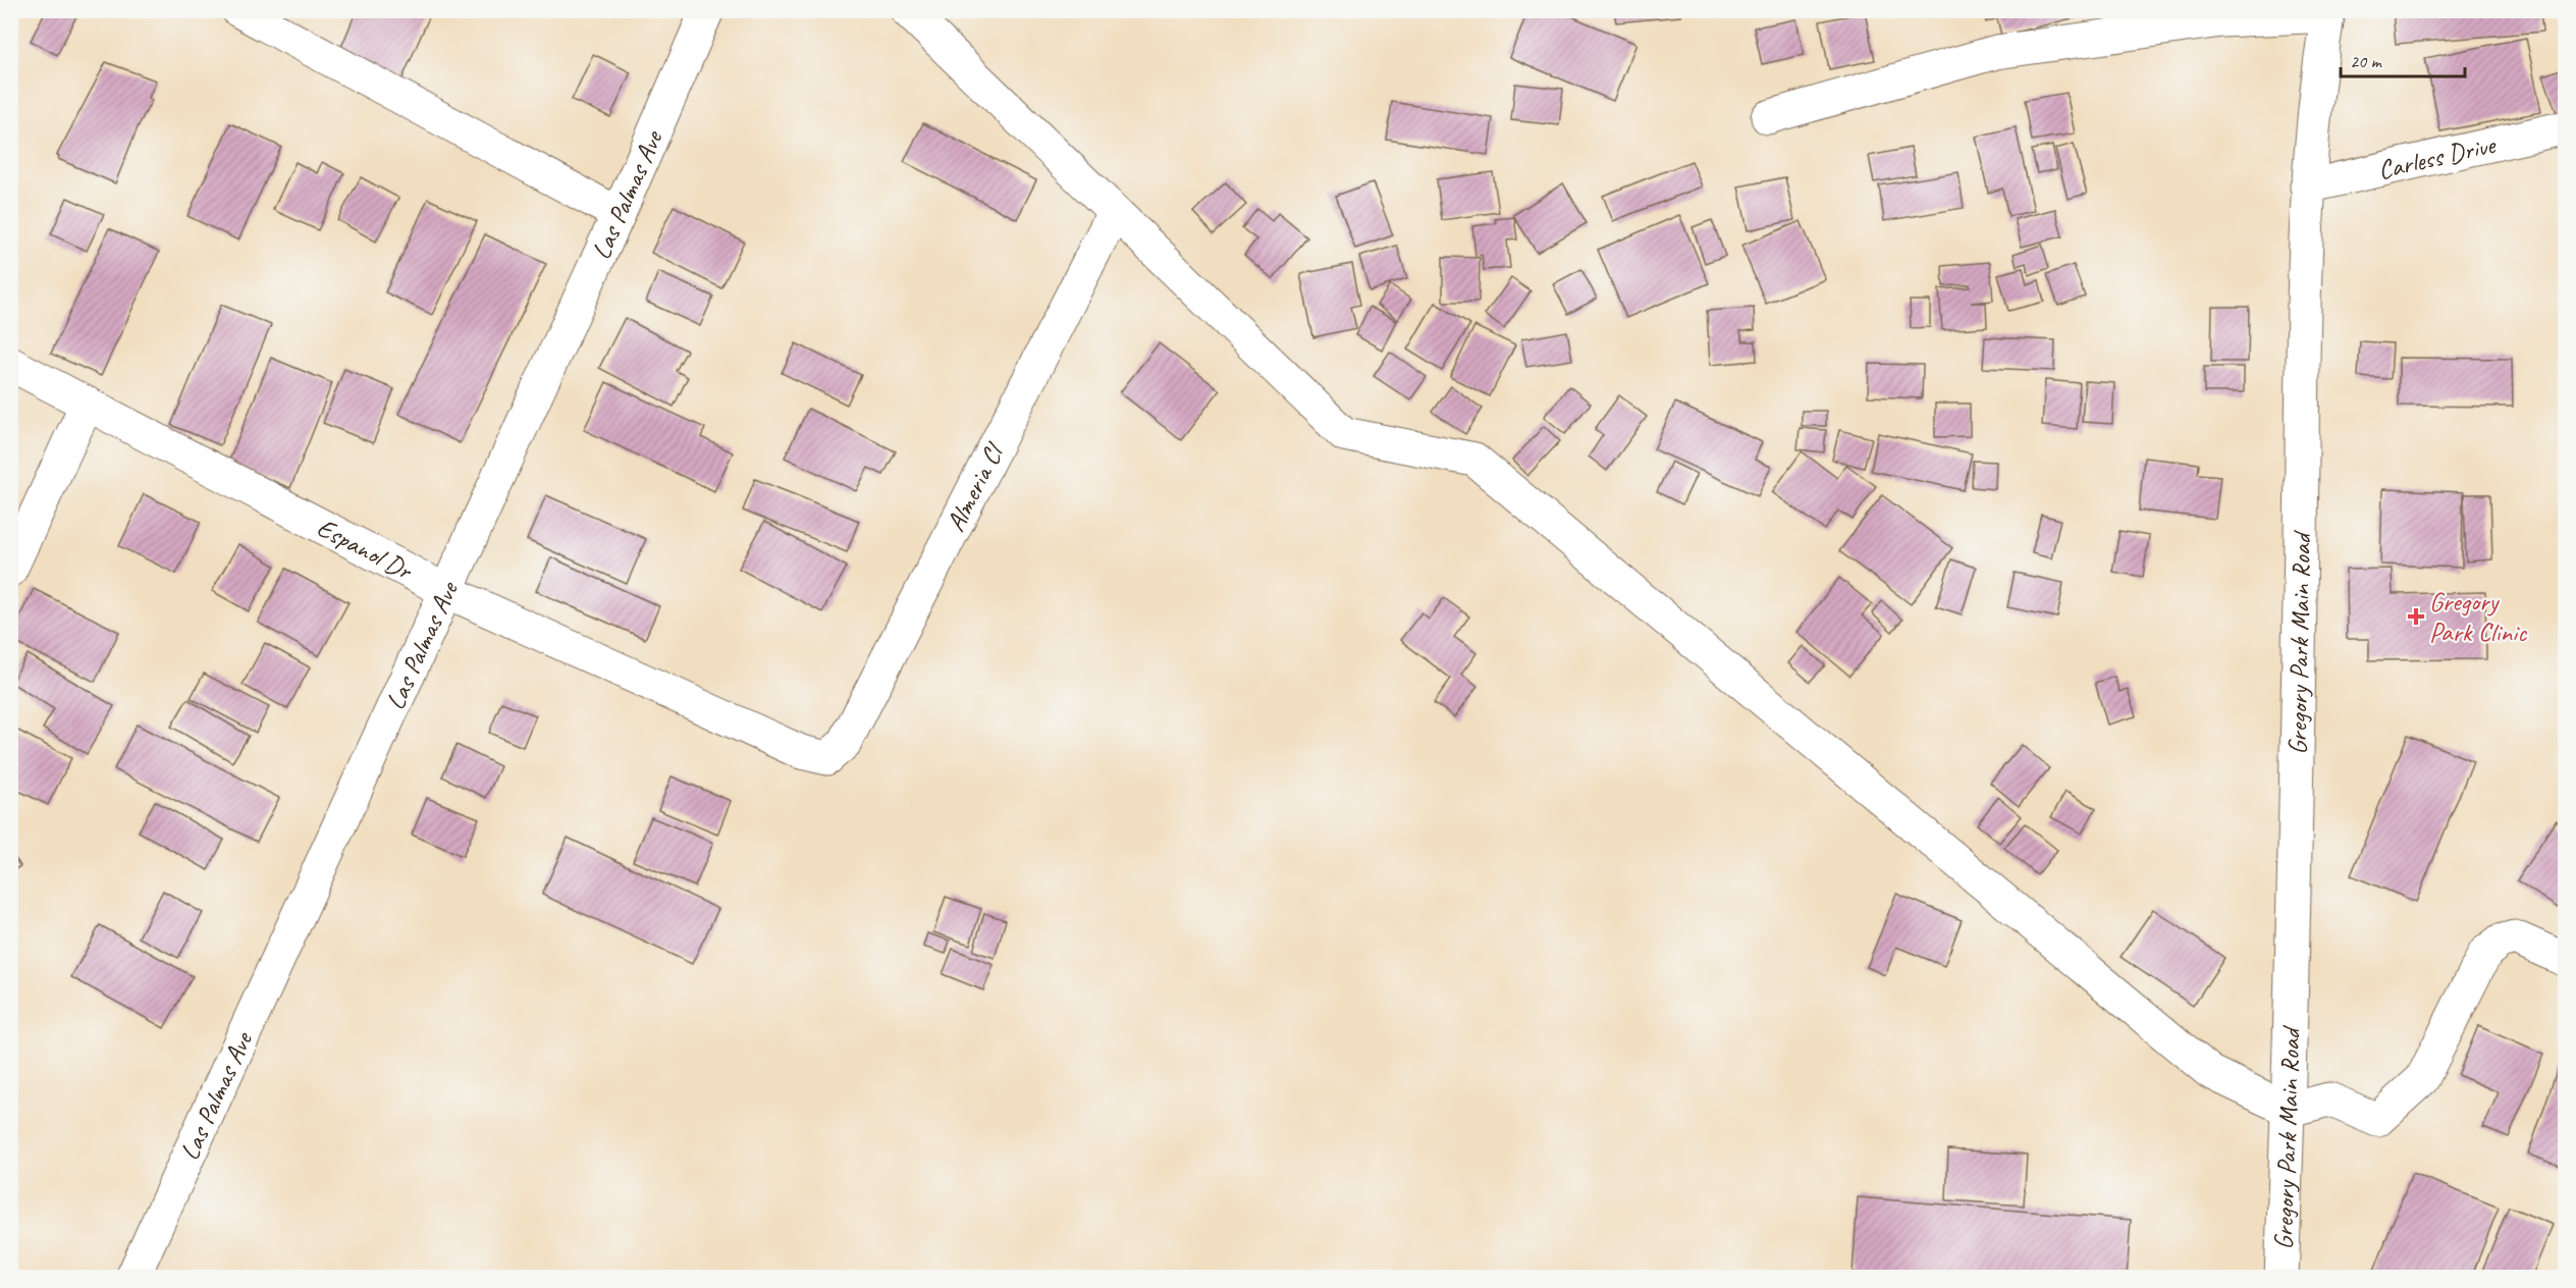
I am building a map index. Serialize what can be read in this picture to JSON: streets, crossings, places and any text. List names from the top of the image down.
{
  "streets": {
    "street": [
      "Carless Drive",
      "Las Palmas Ave",
      "Almeria Cl",
      "Espanol Dr",
      "Gregory Park Main Road"
    ]
  },
  "crossings": [
    ["Carless Drive", "Gregory Park Main Road"],
    ["Las Palmas Ave", "Espanol Dr"],
    ["Almeria Cl", "Espanol Dr"]
  ],
  "places": {
    "health": ["Gregory Park Clinic"]
  },
  "scale_bar": "20 m"
}
